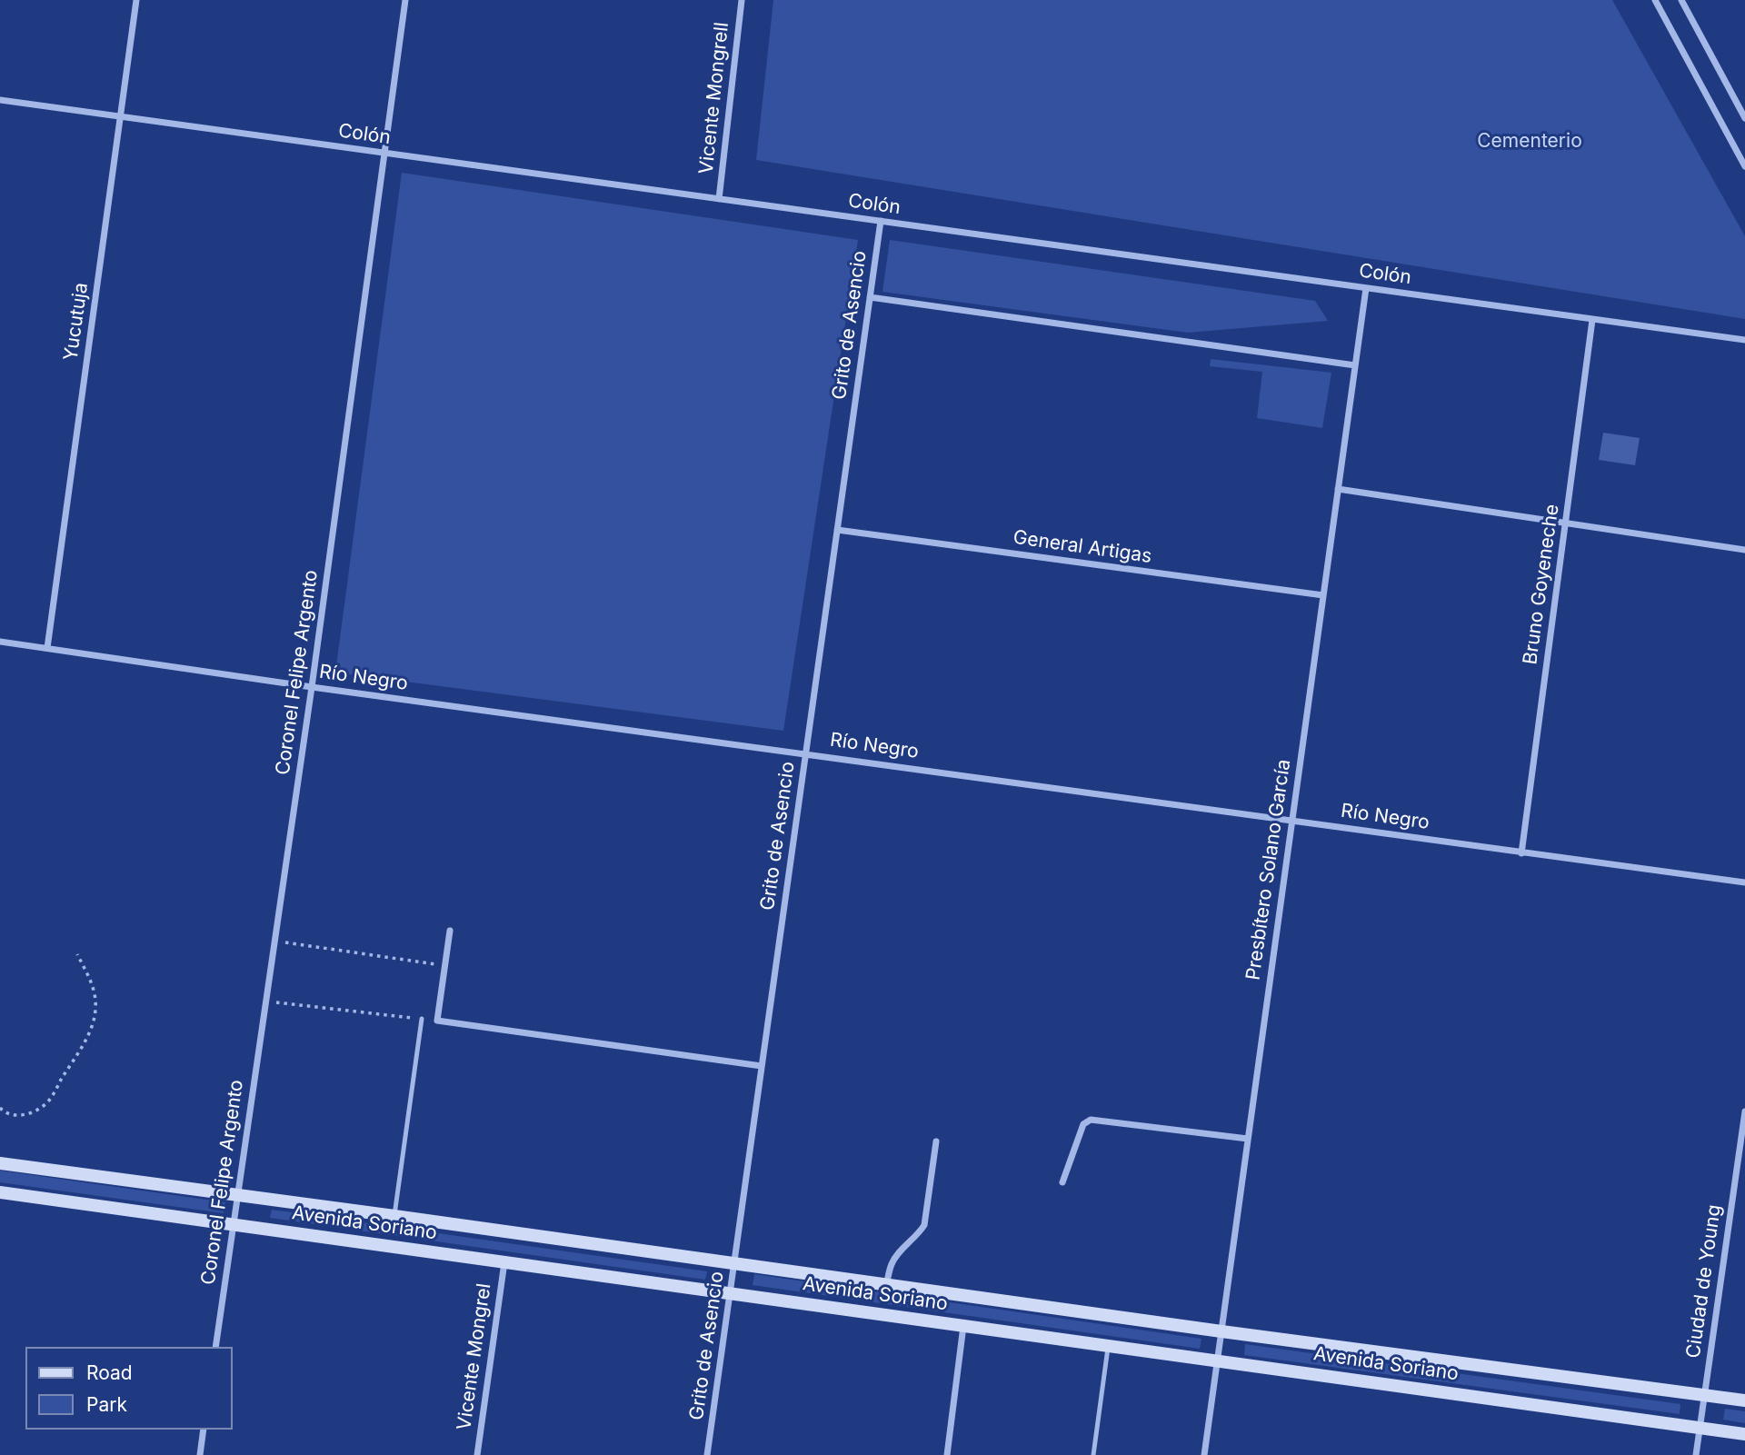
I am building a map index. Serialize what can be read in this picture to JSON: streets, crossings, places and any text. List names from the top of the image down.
{
  "streets": {
    "street": [
      "Vicente Mongrell",
      "Colón",
      "Yucutuja",
      "Grito de Asencio",
      "General Artigas",
      "Bruno Goyeneche",
      "Coronel Felipe Argento",
      "Río Negro",
      "Presbítero Solano García",
      "Avenida Soriano",
      "Ciudad de Young",
      "Vicente Mongrel"
    ]
  },
  "crossings": [
    ["Vicente Mongrell", "Colón"],
    ["Colón", "Yucutuja"],
    ["Colón", "Grito de Asencio"],
    ["Colón", "Bruno Goyeneche"],
    ["Colón", "Coronel Felipe Argento"],
    ["Colón", "Presbítero Solano García"],
    ["Yucutuja", "Río Negro"],
    ["Grito de Asencio", "General Artigas"],
    ["Grito de Asencio", "Río Negro"],
    ["Grito de Asencio", "Avenida Soriano"],
    ["General Artigas", "Presbítero Solano García"],
    ["Bruno Goyeneche", "Río Negro"],
    ["Coronel Felipe Argento", "Río Negro"],
    ["Coronel Felipe Argento", "Avenida Soriano"],
    ["Río Negro", "Presbítero Solano García"],
    ["Presbítero Solano García", "Avenida Soriano"],
    ["Avenida Soriano", "Ciudad de Young"],
    ["Avenida Soriano", "Vicente Mongrel"]
  ],
  "parks": ["Cementerio"],
  "legend": ["Road", "Park"]
}
